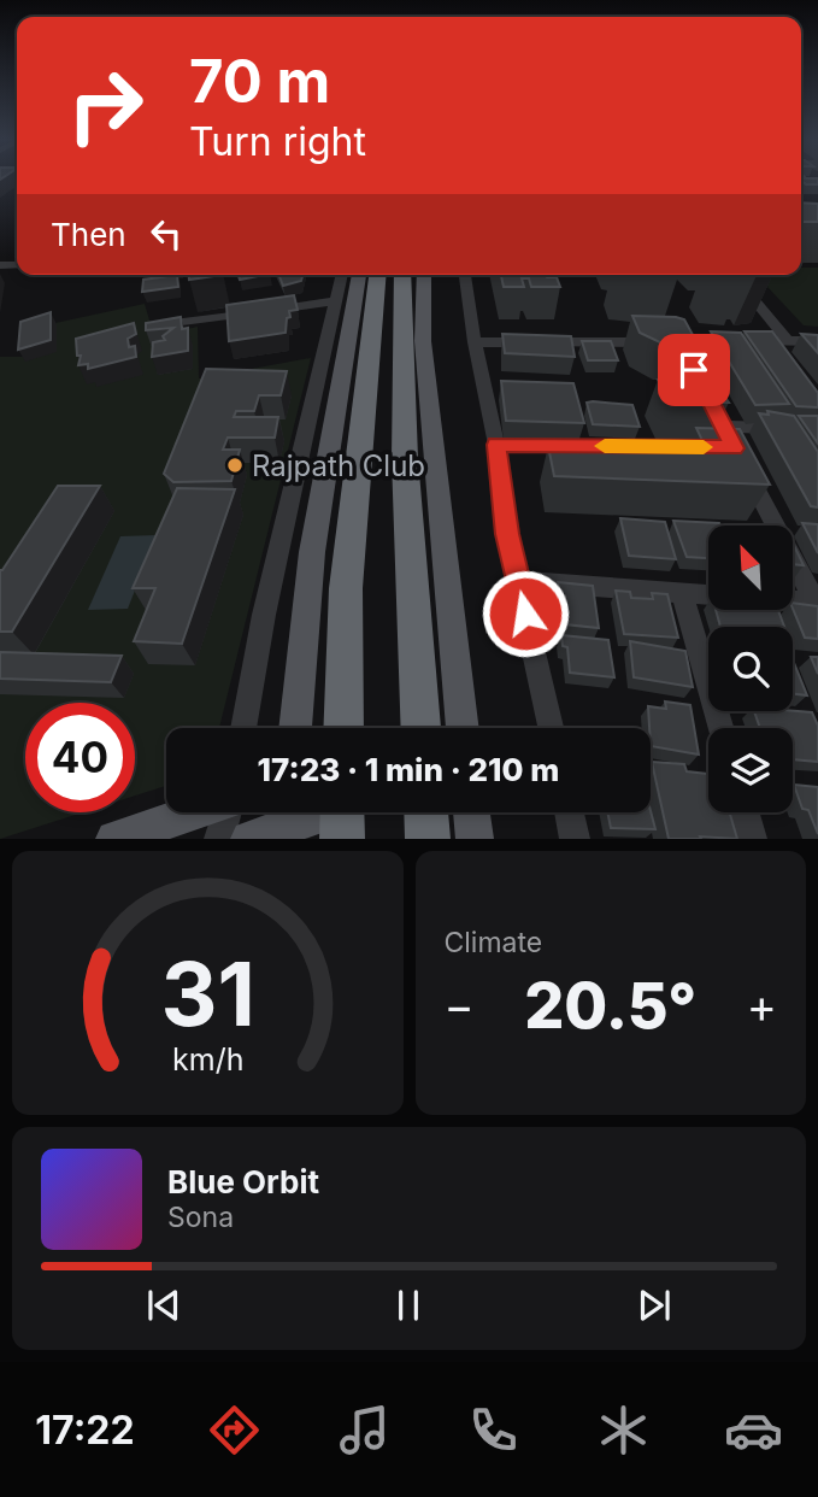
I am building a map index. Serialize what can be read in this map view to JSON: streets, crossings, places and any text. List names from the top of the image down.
{
  "places": ["Rajpath Club"],
  "north": "top left",
  "page": {
    "turn": ["70 m", "Turn right"],
    "then": "Then",
    "limit": "40",
    "trip": "17:23 · 1 min · 210 m",
    "tile": "Climate",
    "heat": ["−", "20.5°", "+"],
    "song": ["Blue Orbit", "Sona"],
    "tabs": "17:22",
    "gauge": ["31", "km/h"]
  }
}
